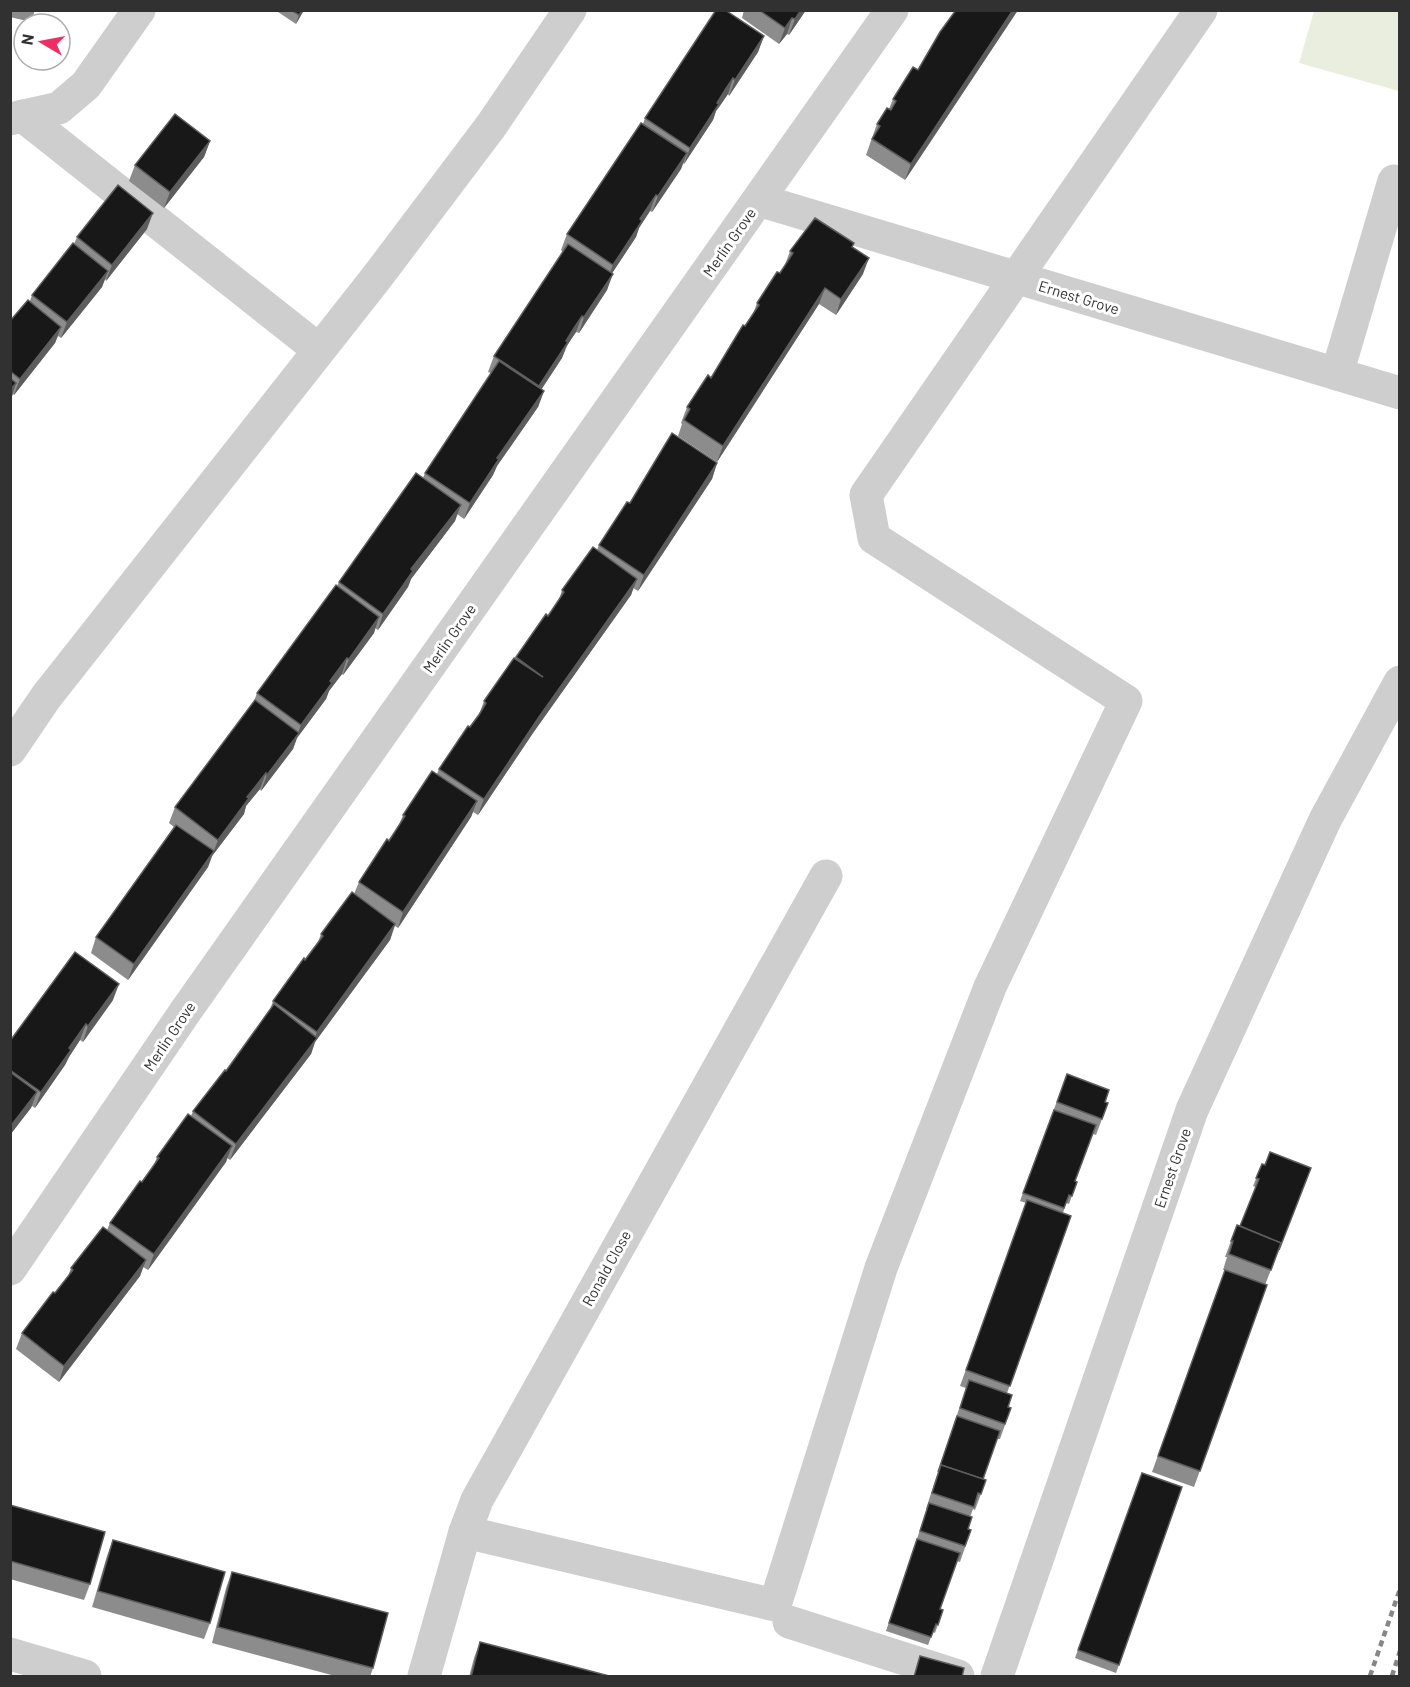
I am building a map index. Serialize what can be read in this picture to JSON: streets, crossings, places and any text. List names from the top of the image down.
{
  "streets": {
    "street": ["Merlin Grove", "Ernest Grove", "Ronald Close"]
  },
  "crossings": [
    ["Merlin Grove", "Ernest Grove"]
  ],
  "north": "left"
}
